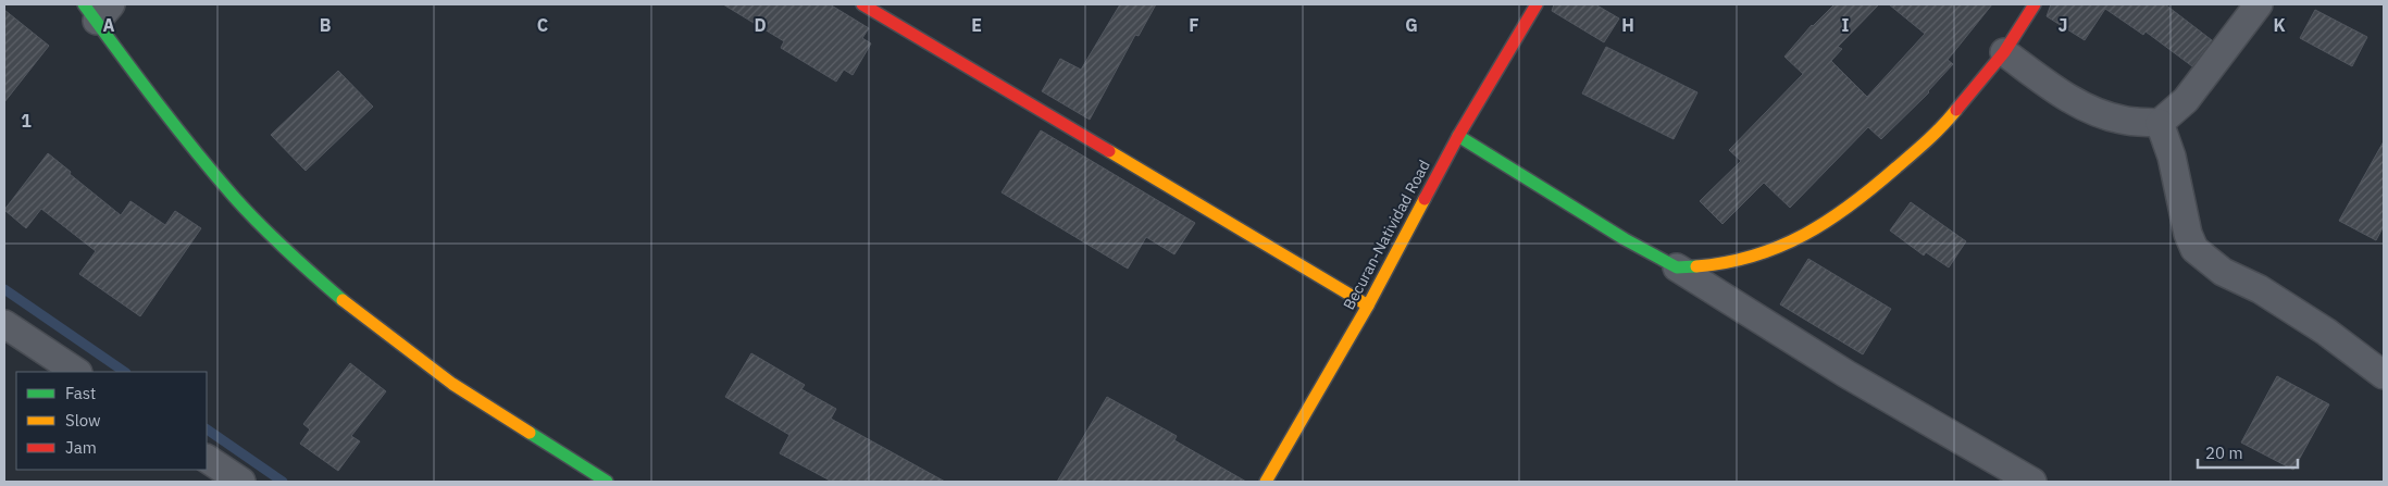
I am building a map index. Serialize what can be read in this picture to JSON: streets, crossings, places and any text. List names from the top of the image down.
{
  "streets": {
    "street": ["Becuran-Natividad Road"]
  },
  "legend": ["Fast", "Slow", "Jam"],
  "scale_bar": "20 m",
  "grid": {
    "columns": [
      "A",
      "B",
      "C",
      "D",
      "E",
      "F",
      "G",
      "H",
      "I",
      "J",
      "K"
    ],
    "rows": ["1"]
  }
}
